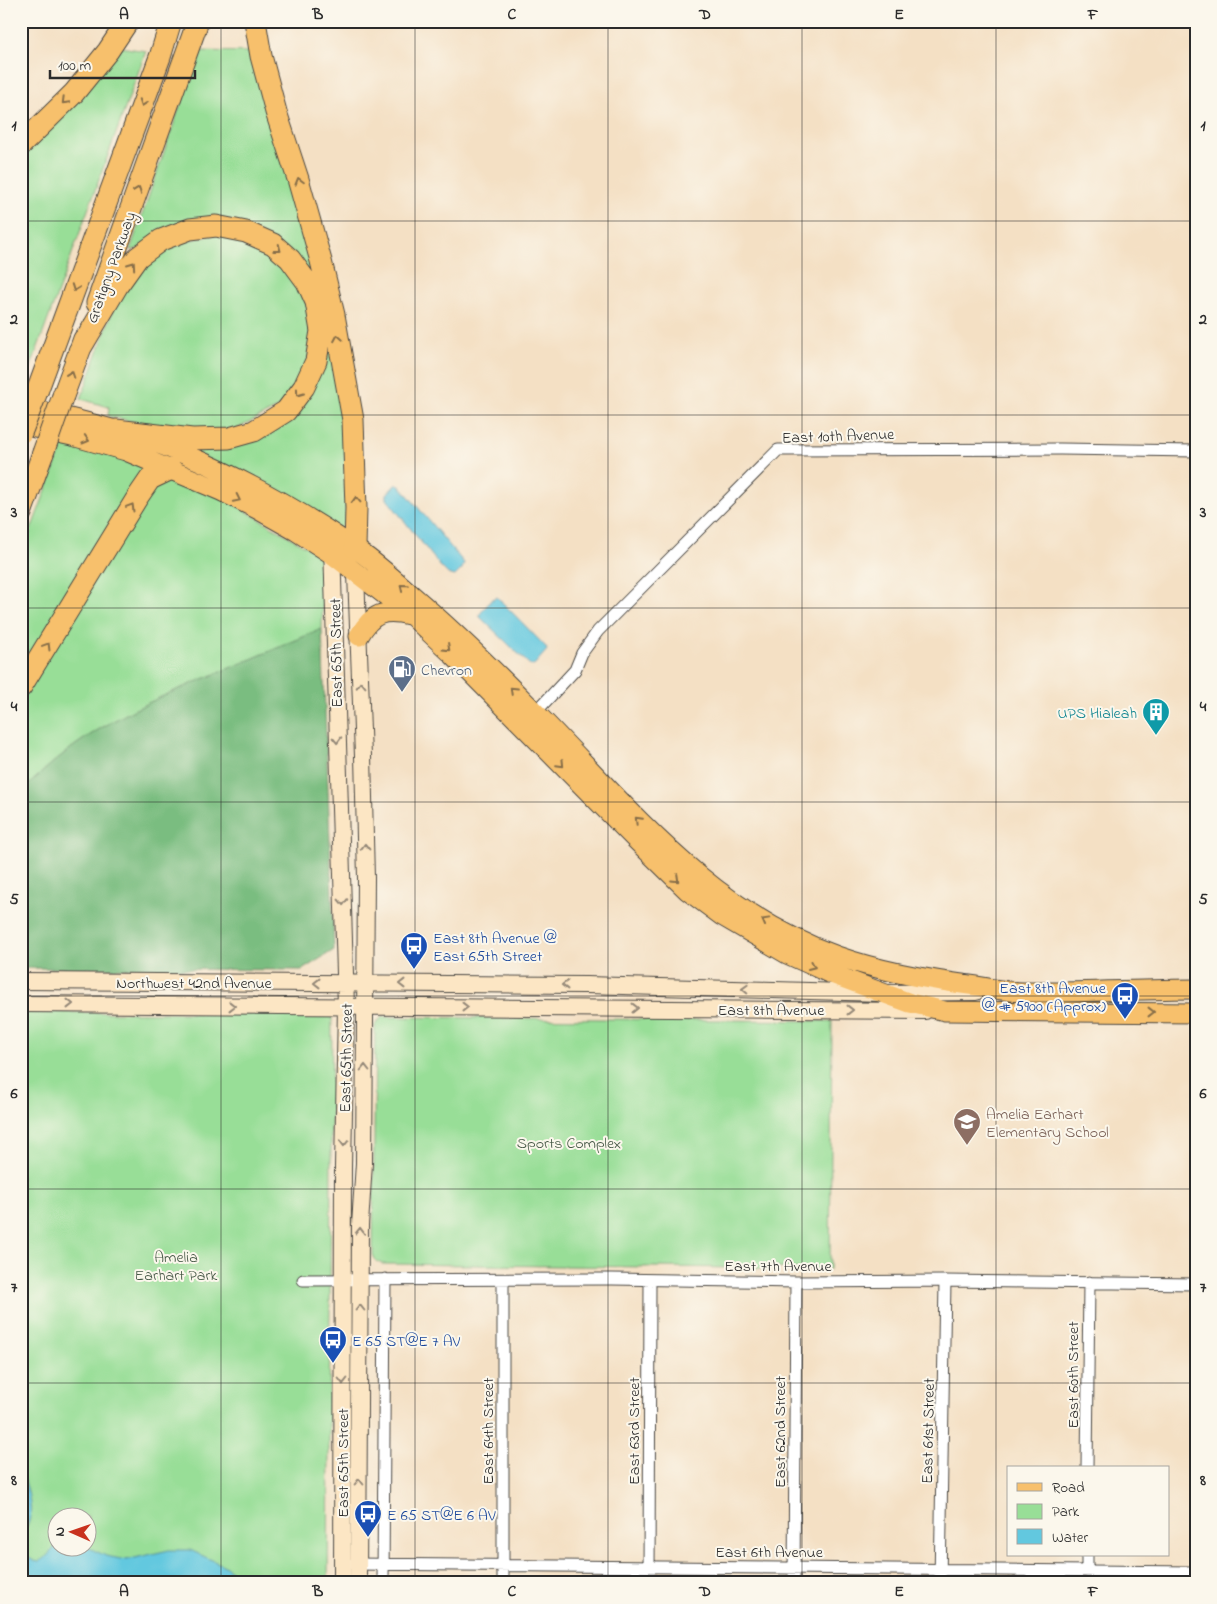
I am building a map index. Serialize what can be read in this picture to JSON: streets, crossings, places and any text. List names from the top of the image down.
{
  "streets": {
    "highway": ["Gratigny Parkway"],
    "main road": ["East 65th Street", "Northwest 42nd Avenue", "East 8th Avenue"],
    "street": [
      "East 10th Avenue",
      "East 7th Avenue",
      "East 60th Street",
      "East 64th Street",
      "East 63rd Street",
      "East 61st Street",
      "East 62nd Street",
      "East 6th Avenue"
    ]
  },
  "crossings": [
    ["East 65th Street", "Northwest 42nd Avenue"],
    ["East 65th Street", "East 8th Avenue"],
    ["East 65th Street", "East 7th Avenue"],
    ["East 65th Street", "East 6th Avenue"],
    ["Northwest 42nd Avenue", "East 8th Avenue"],
    ["East 7th Avenue", "East 60th Street"],
    ["East 7th Avenue", "East 64th Street"],
    ["East 7th Avenue", "East 63rd Street"],
    ["East 7th Avenue", "East 61st Street"],
    ["East 7th Avenue", "East 62nd Street"],
    ["East 64th Street", "East 6th Avenue"],
    ["East 63rd Street", "East 6th Avenue"],
    ["East 61st Street", "East 6th Avenue"],
    ["East 62nd Street", "East 6th Avenue"]
  ],
  "parks": ["Sports Complex", "Amelia Earhart Park"],
  "places": {
    "fuel station": ["Chevron"],
    "building": ["UPS Hialeah"],
    "bus stop": [
      "East 8th Avenue @ East 65th Street",
      "East 8th Avenue @ # 5900 (Approx)",
      "E 65 ST@E 7 AV",
      "E 65 ST@E 6 AV"
    ],
    "school or university": ["Amelia Earhart Elementary School"]
  },
  "legend": ["Road", "Park", "Water"],
  "scale_bar": "100 m",
  "north": "left",
  "grid": {
    "columns": [
      "A",
      "B",
      "C",
      "D",
      "E",
      "F"
    ],
    "rows": [
      "1",
      "2",
      "3",
      "4",
      "5",
      "6",
      "7",
      "8"
    ]
  }
}
